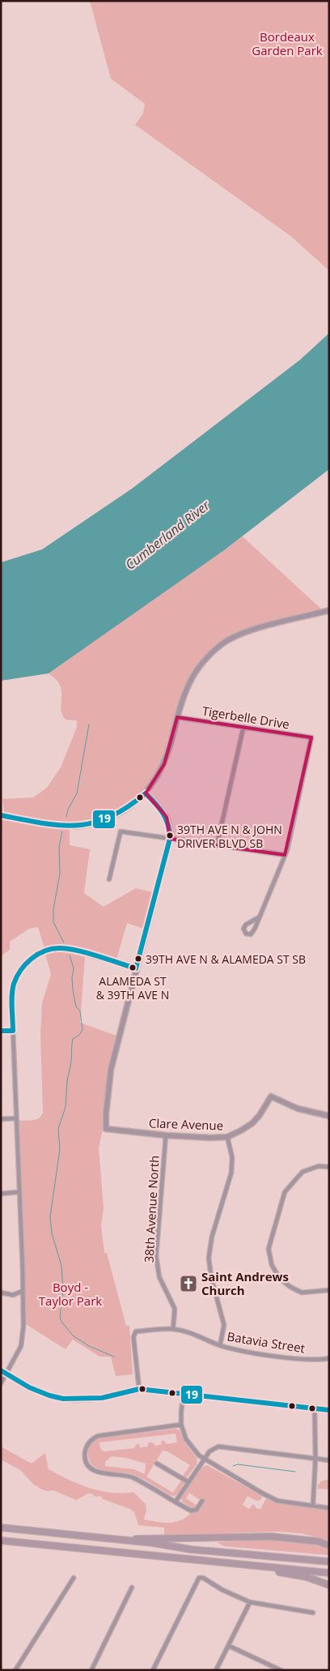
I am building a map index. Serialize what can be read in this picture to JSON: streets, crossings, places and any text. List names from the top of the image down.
{
  "streets": {
    "street": [
      "Tigerbelle Drive",
      "Clare Avenue",
      "38th Avenue North",
      "Batavia Street"
    ]
  },
  "crossings": [
    ["Clare Avenue", "38th Avenue North"],
    ["38th Avenue North", "Batavia Street"]
  ],
  "water": ["Cumberland River"],
  "parks": ["Bordeaux Garden Park", "Boyd - Taylor Park"],
  "places": {
    "other": ["39TH AVE N & JOHN DRIVER BLVD SB", "39TH AVE N & ALAMEDA ST SB", "ALAMEDA ST & 39TH AVE N"],
    "church": ["Saint Andrews Church"]
  },
  "lines": ["transit line 19"]
}
